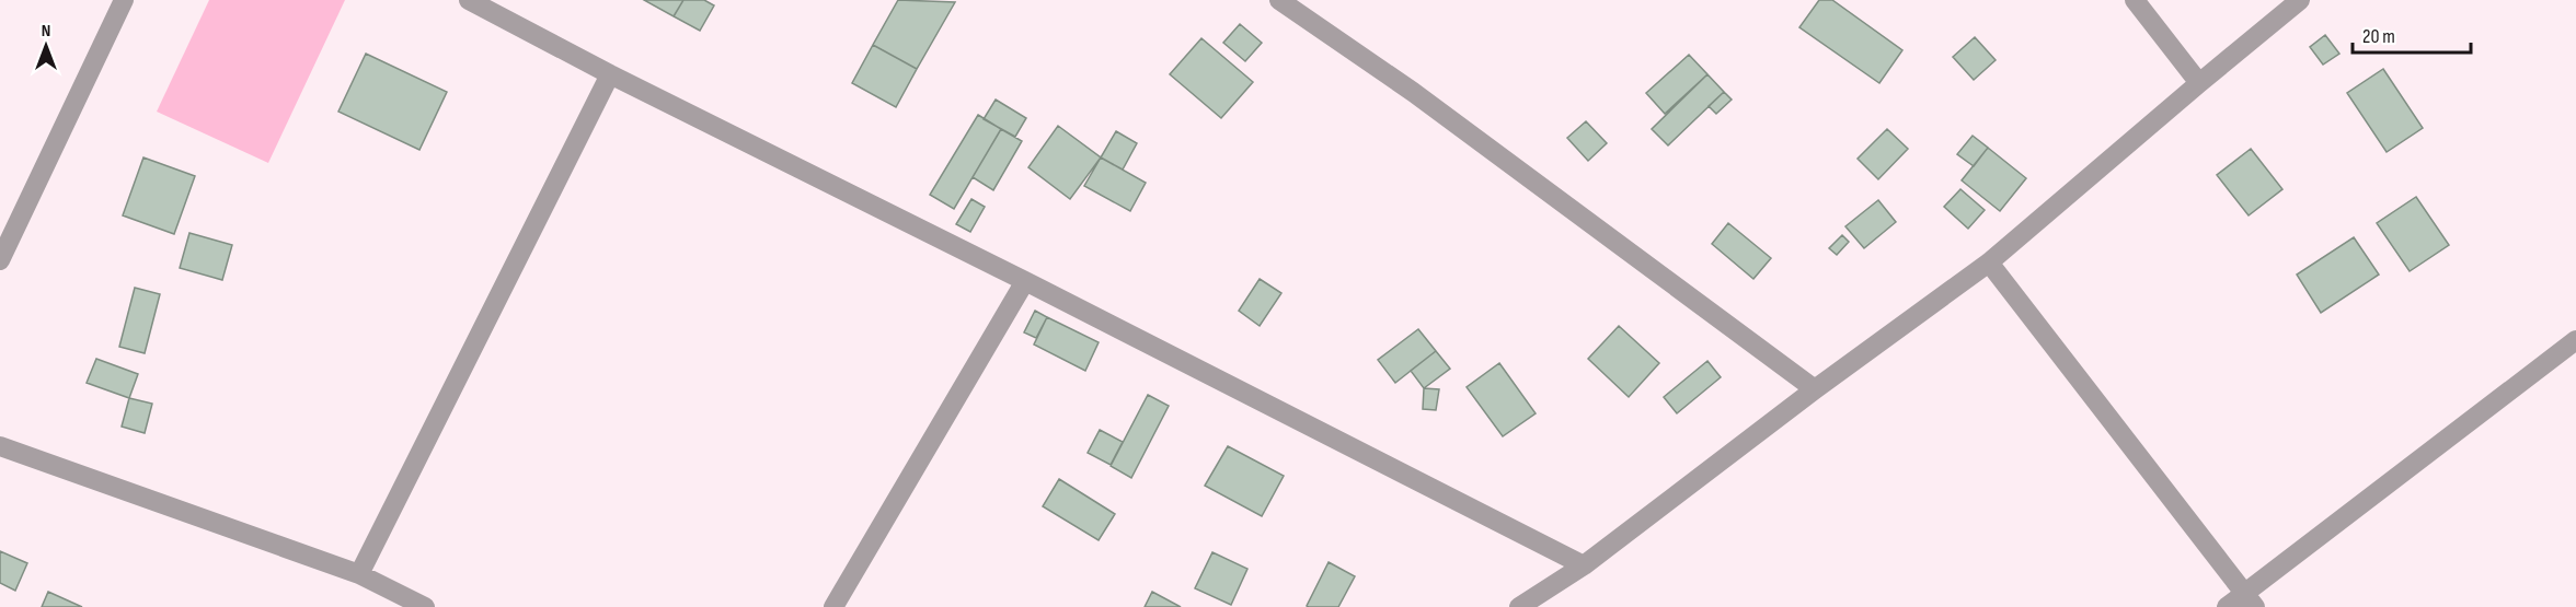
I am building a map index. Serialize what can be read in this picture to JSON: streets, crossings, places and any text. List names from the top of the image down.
{
  "scale_bar": "20 m",
  "north": "top"
}
